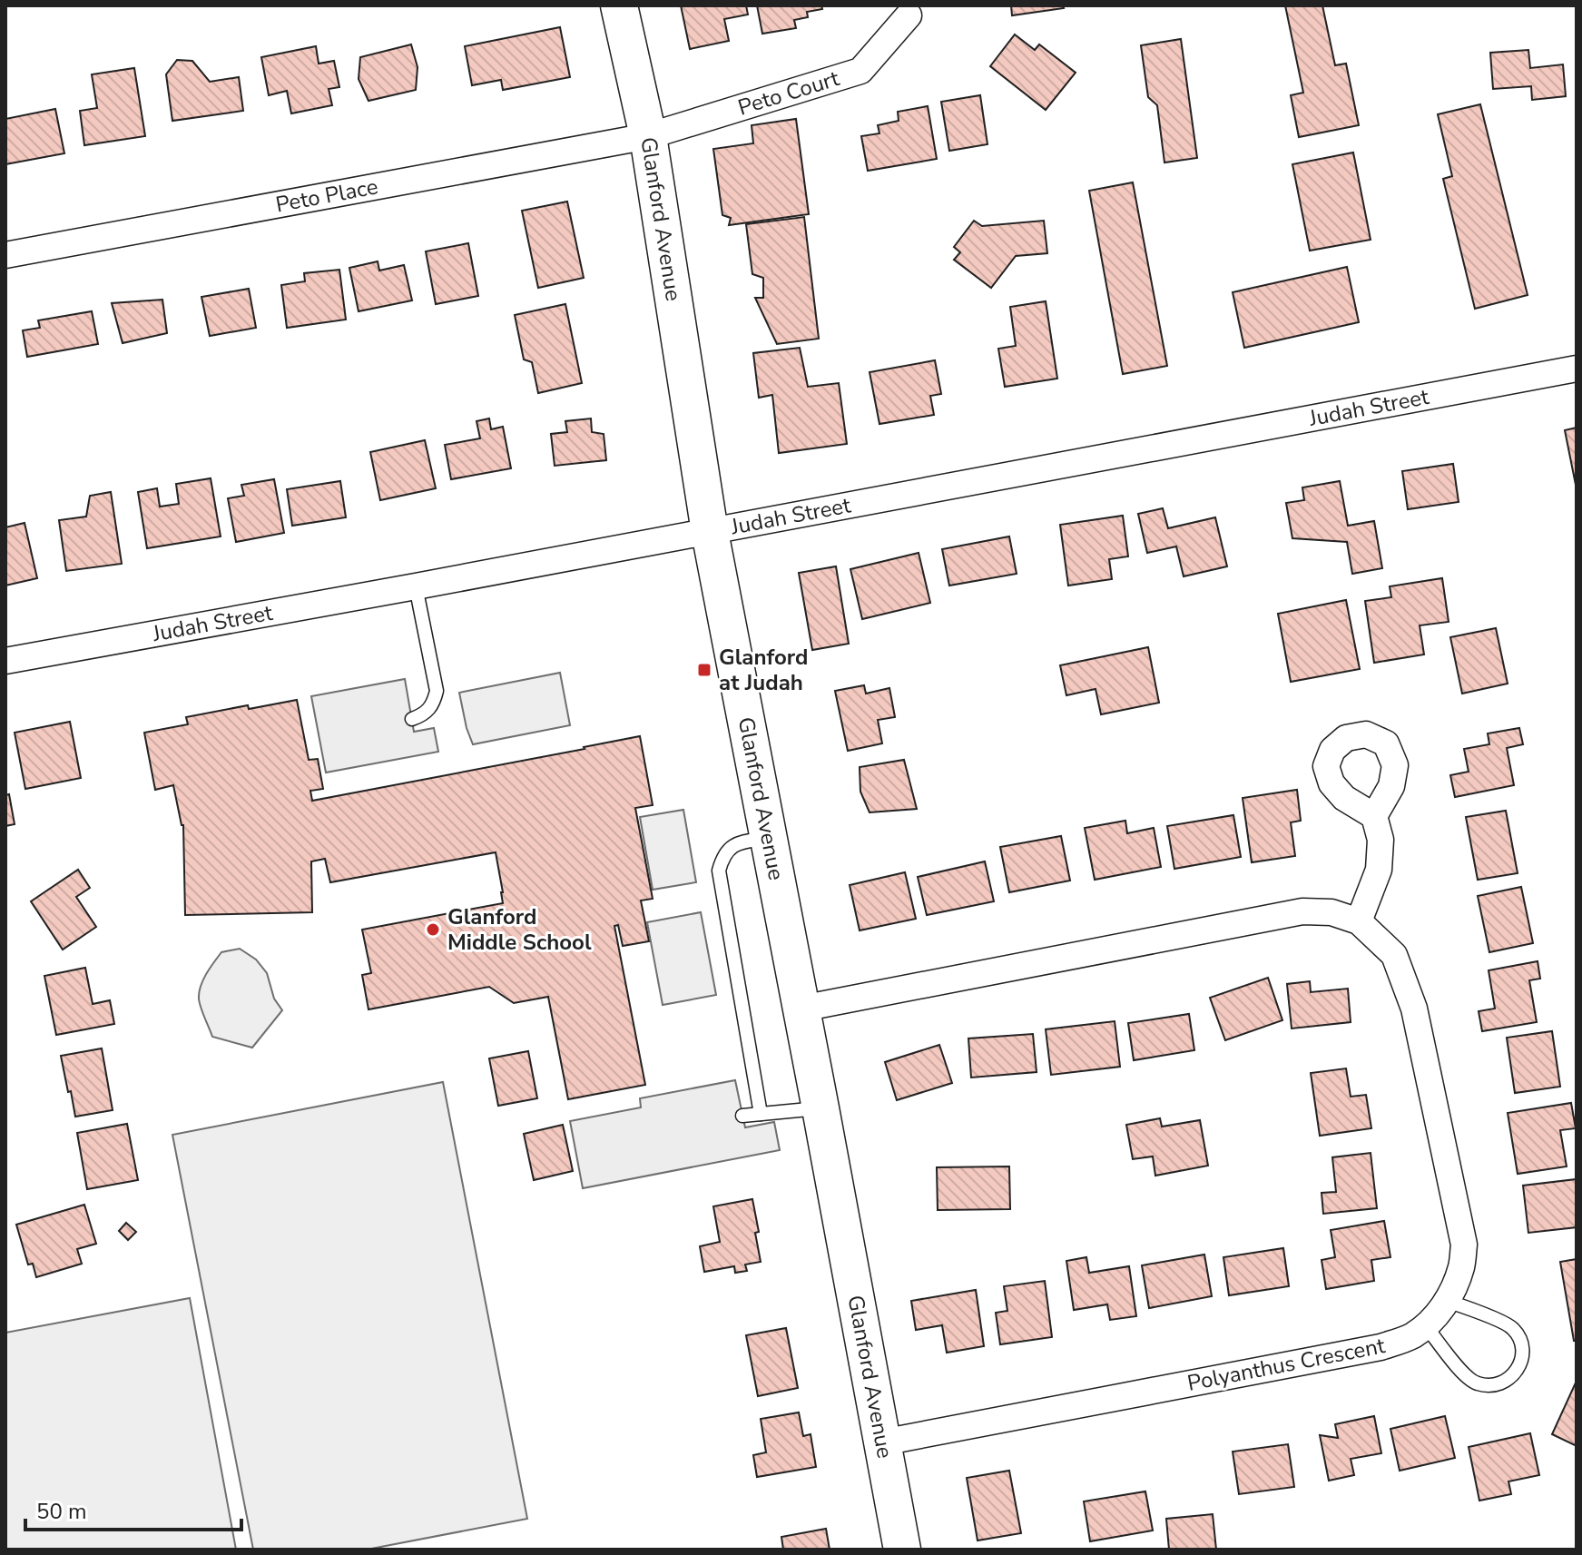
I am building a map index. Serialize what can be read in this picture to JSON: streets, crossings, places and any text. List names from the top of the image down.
{
  "streets": {
    "main road": ["Glanford Avenue"],
    "street": [
      "Peto Court",
      "Peto Place",
      "Judah Street",
      "Polyanthus Crescent"
    ]
  },
  "crossings": [
    ["Peto Court", "Peto Place"],
    ["Peto Court", "Glanford Avenue"],
    ["Peto Place", "Glanford Avenue"],
    ["Glanford Avenue", "Judah Street"],
    ["Glanford Avenue", "Polyanthus Crescent"]
  ],
  "places": {
    "transit": ["Glanford at Judah"],
    "other": ["Glanford Middle School"]
  },
  "scale_bar": "50 m"
}
